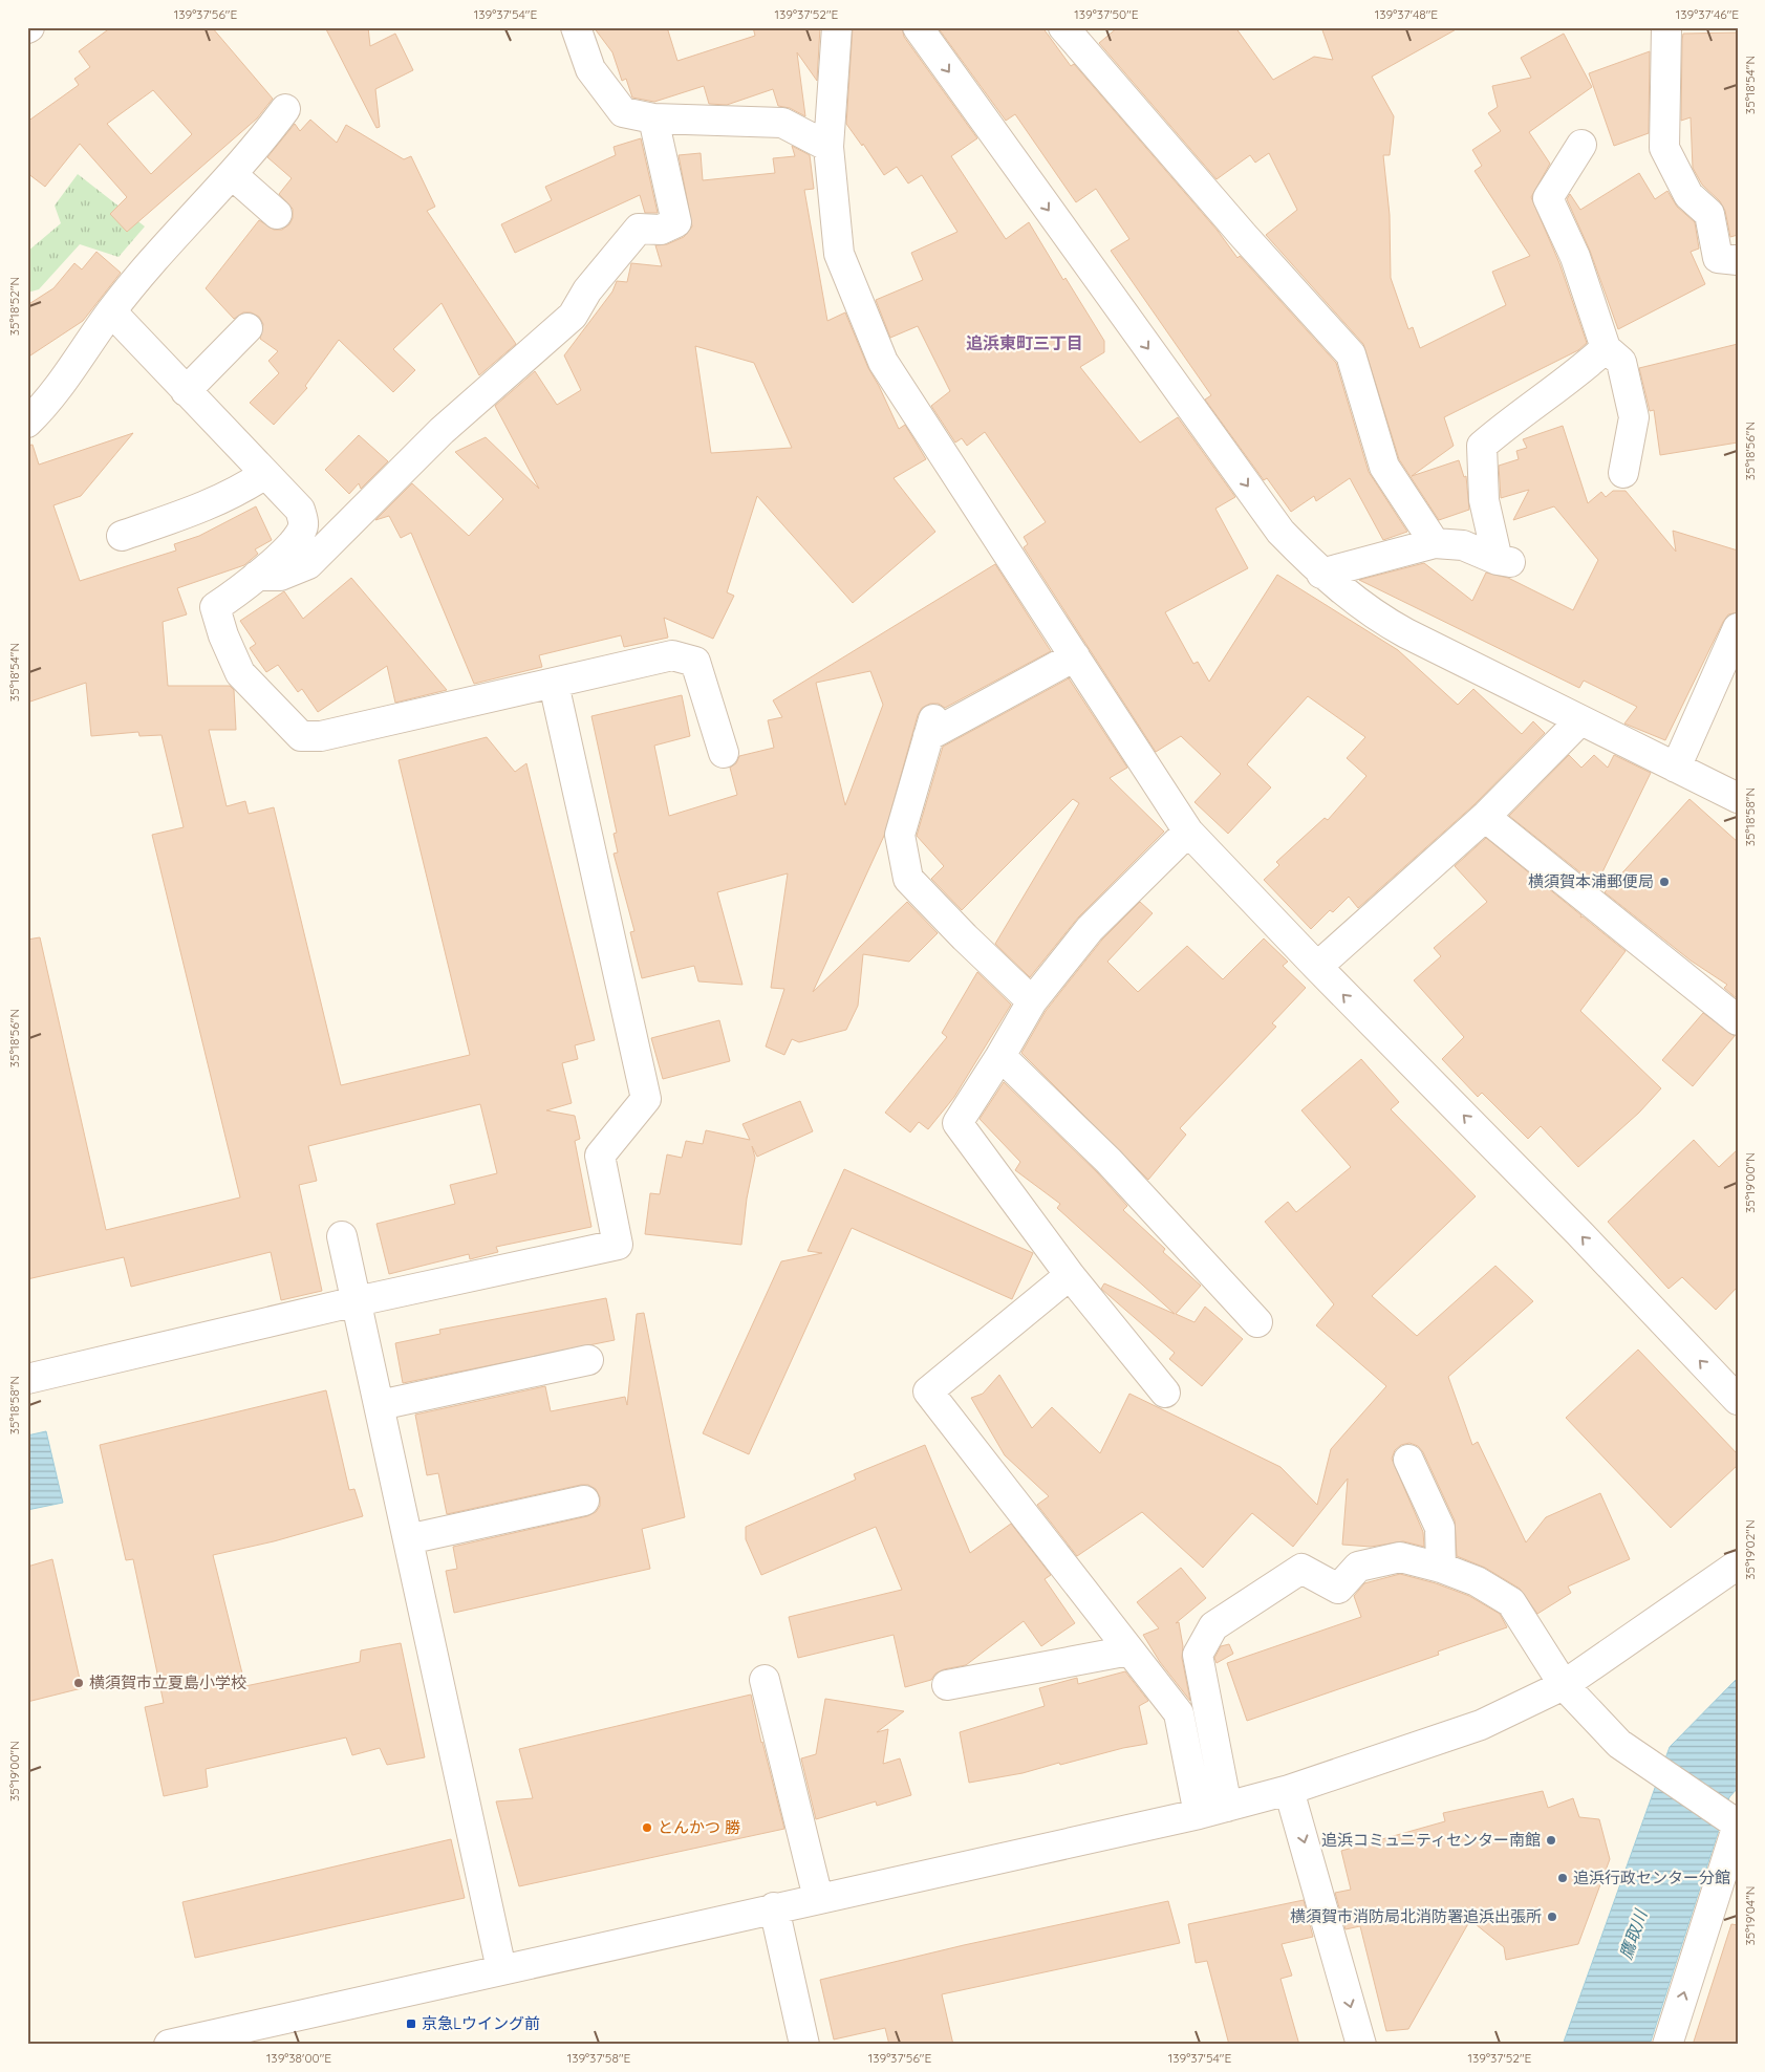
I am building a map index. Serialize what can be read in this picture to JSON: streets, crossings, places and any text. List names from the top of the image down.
{
  "districts": ["追浜東町三丁目"],
  "water": ["鷹取川"],
  "places": {
    "other": [
      "横須賀本浦郵便局",
      "横須賀市立夏島小学校",
      "とんかつ 勝",
      "追浜コミュニティセンター南館",
      "追浜行政センター分館",
      "横須賀市消防局北消防署追浜出張所"
    ],
    "transit": ["京急Lウイング前"]
  },
  "coordinates": [
    "139°37'56\"E",
    "139°37'54\"E",
    "139°37'52\"E",
    "139°37'50\"E",
    "139°37'48\"E",
    "139°37'46\"E",
    "35°18'54\"N",
    "35°18'52\"N",
    "35°18'56\"N",
    "35°18'58\"N",
    "35°19'00\"N",
    "35°19'02\"N",
    "35°19'04\"N",
    "139°38'00\"E",
    "139°37'58\"E"
  ]
}
